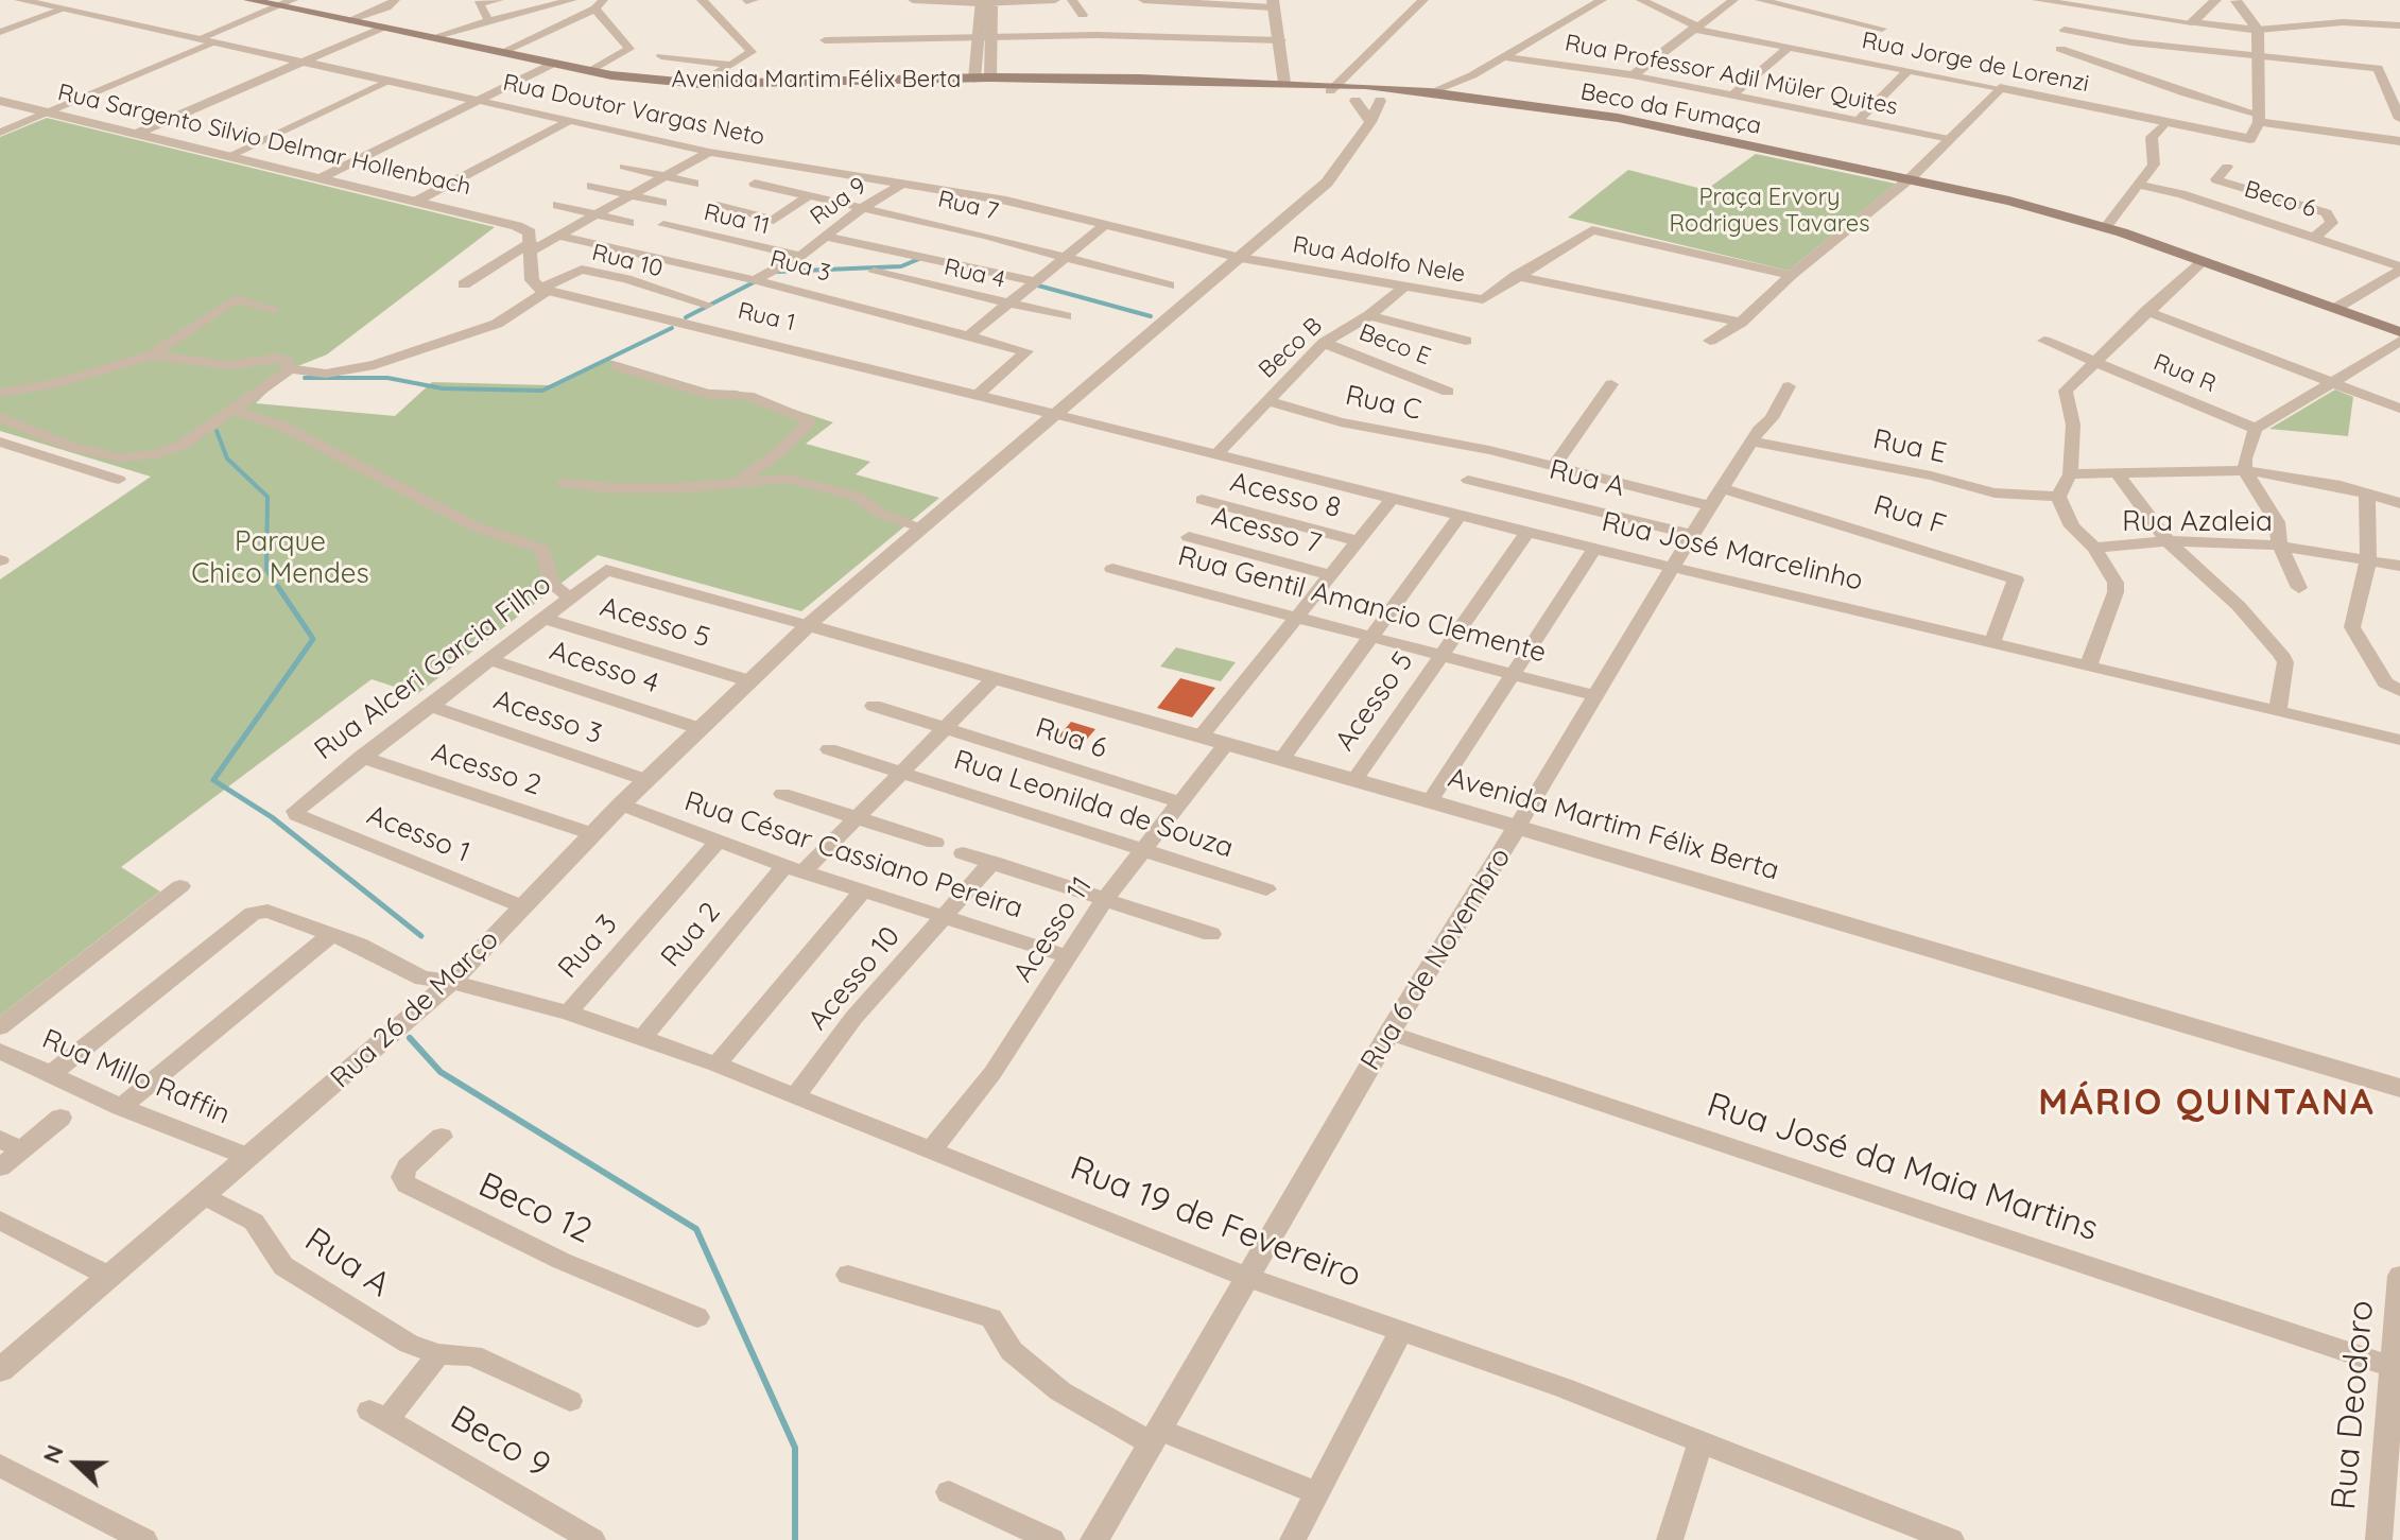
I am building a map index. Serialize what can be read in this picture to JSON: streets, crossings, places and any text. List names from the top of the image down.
{
  "streets": {
    "main road": ["Avenida Martim Félix Berta", "Beco da Fumaça"],
    "street": [
      "Rua Jorge de Lorenzi",
      "Rua Professor Adil Müler Quites",
      "Rua Doutor Vargas Neto",
      "Rua Sargento Silvio Delmar Hollenbach",
      "Beco 6",
      "Rua 9",
      "Rua 7",
      "Rua 11",
      "Rua Adolfo Nele",
      "Rua 10",
      "Rua 3",
      "Rua 4",
      "Rua 1",
      "Beco E",
      "Beco B",
      "Rua R",
      "Rua C",
      "Rua E",
      "Rua A",
      "Acesso 8",
      "Rua F",
      "Rua Azaleia",
      "Acesso 7",
      "Rua José Marcelinho",
      "Rua Gentil Amancio Clemente",
      "Acesso 5",
      "Rua Alceri Garcia Filho",
      "Acesso 4",
      "Acesso 3",
      "Rua 6",
      "Acesso 2",
      "Rua Leonilda de Souza",
      "Acesso 1",
      "Rua César Cassiano Pereira",
      "Acesso 11",
      "Rua 2",
      "Rua 6 de Novembro",
      "Acesso 10",
      "Rua 26 de Março",
      "Rua Millo Raffin",
      "Rua José da Maia Martins",
      "Beco 12",
      "Rua 19 de Fevereiro",
      "Rua Deodoro",
      "Beco 9"
    ]
  },
  "crossings": [
    ["Avenida Martim Félix Berta", "Beco da Fumaça"],
    ["Avenida Martim Félix Berta", "Acesso 5"],
    ["Avenida Martim Félix Berta", "Rua Alceri Garcia Filho"],
    ["Avenida Martim Félix Berta", "Acesso 11"],
    ["Avenida Martim Félix Berta", "Rua 2"],
    ["Avenida Martim Félix Berta", "Rua 6 de Novembro"],
    ["Avenida Martim Félix Berta", "Rua 26 de Março"],
    ["Rua Doutor Vargas Neto", "Rua 9"],
    ["Rua Doutor Vargas Neto", "Rua Adolfo Nele"],
    ["Rua 9", "Rua 7"],
    ["Rua 9", "Rua 11"],
    ["Rua 9", "Rua 3"],
    ["Rua Adolfo Nele", "Beco B"],
    ["Rua 10", "Rua 1"],
    ["Rua 3", "Rua 1"],
    ["Rua 3", "Rua César Cassiano Pereira"],
    ["Rua 3", "Rua 19 de Fevereiro"],
    ["Rua 1", "Rua José Marcelinho"],
    ["Beco E", "Beco B"],
    ["Beco B", "Rua C"],
    ["Beco B", "Rua José Marcelinho"],
    ["Rua C", "Rua 6 de Novembro"],
    ["Rua E", "Rua 6 de Novembro"],
    ["Rua A", "Rua 6 de Novembro"],
    ["Rua A", "Rua 26 de Março"],
    ["Rua A", "Beco 9"],
    ["Rua F", "Rua José Marcelinho"],
    ["Rua F", "Rua 6 de Novembro"],
    ["Rua José Marcelinho", "Rua 6 de Novembro"],
    ["Rua Gentil Amancio Clemente", "Acesso 5"],
    ["Rua Gentil Amancio Clemente", "Rua 6 de Novembro"],
    ["Acesso 5", "Rua Alceri Garcia Filho"],
    ["Acesso 5", "Rua 26 de Março"],
    ["Rua Alceri Garcia Filho", "Acesso 4"],
    ["Rua Alceri Garcia Filho", "Acesso 3"],
    ["Rua Alceri Garcia Filho", "Acesso 2"],
    ["Rua Alceri Garcia Filho", "Acesso 1"],
    ["Acesso 4", "Rua 26 de Março"],
    ["Acesso 3", "Rua 26 de Março"],
    ["Rua 6", "Acesso 11"],
    ["Rua 6", "Rua 2"],
    ["Acesso 2", "Rua 26 de Março"],
    ["Rua Leonilda de Souza", "Acesso 11"],
    ["Rua Leonilda de Souza", "Rua 2"],
    ["Acesso 1", "Rua 26 de Março"],
    ["Rua César Cassiano Pereira", "Acesso 11"],
    ["Rua César Cassiano Pereira", "Rua 2"],
    ["Rua César Cassiano Pereira", "Acesso 10"],
    ["Rua César Cassiano Pereira", "Rua 26 de Março"],
    ["Acesso 11", "Rua 19 de Fevereiro"],
    ["Rua 2", "Rua 19 de Fevereiro"],
    ["Rua 6 de Novembro", "Rua José da Maia Martins"],
    ["Rua 6 de Novembro", "Rua 19 de Fevereiro"],
    ["Acesso 10", "Rua 19 de Fevereiro"],
    ["Rua 26 de Março", "Rua Millo Raffin"],
    ["Rua 26 de Março", "Rua 19 de Fevereiro"],
    ["Rua Millo Raffin", "Rua 19 de Fevereiro"],
    ["Rua José da Maia Martins", "Rua Deodoro"]
  ],
  "districts": ["MÁRIO QUINTANA"],
  "parks": ["Praça Ervory Rodrigues Tavares", "Parque Chico Mendes"],
  "north": "left"
}
